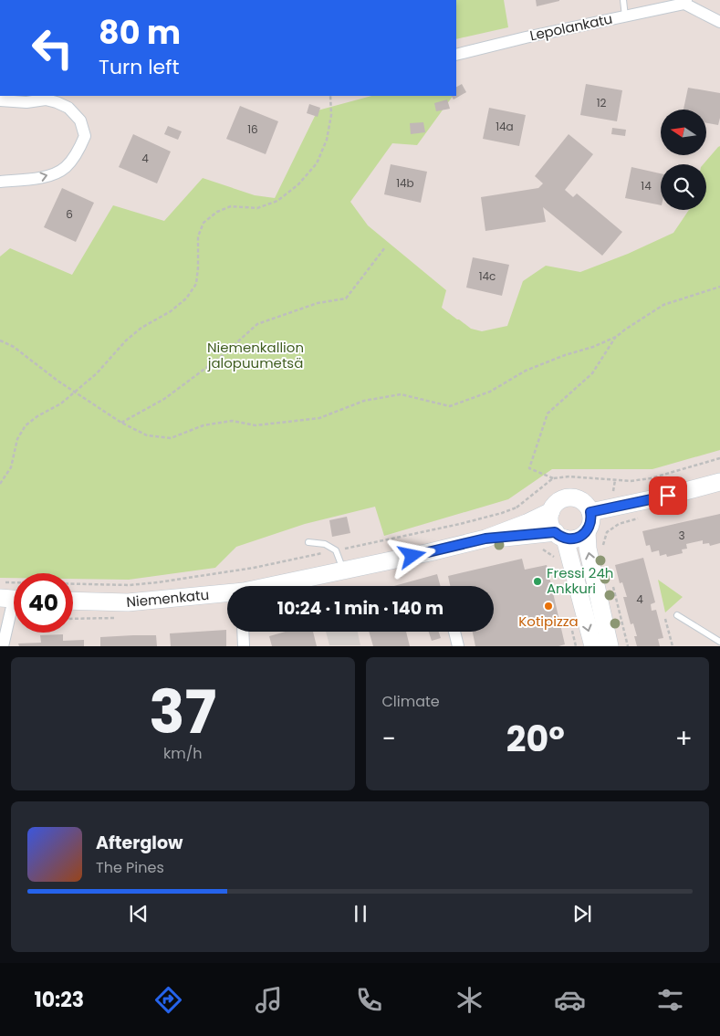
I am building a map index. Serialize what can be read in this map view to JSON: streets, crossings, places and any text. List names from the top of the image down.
{
  "streets": {
    "street": ["Lepolankatu", "Niemenkatu"]
  },
  "parks": ["Niemenkallion jalopuumetsä"],
  "places": ["Fressi 24h Ankkuri", "Kotipizza"],
  "house_numbers": [
    "12",
    "14a",
    "16",
    "4",
    "14b",
    "14",
    "6",
    "14c",
    "3",
    "4"
  ],
  "north": "left",
  "page": {
    "turn": ["80 m", "Turn left"],
    "limit": "40",
    "trip": "10:24 · 1 min · 140 m",
    "tile": [
      ["37", "km/h"],
      "Climate"
    ],
    "heat": ["−", "20°", "+"],
    "song": ["Afterglow", "The Pines"],
    "tabs": "10:23"
  }
}
